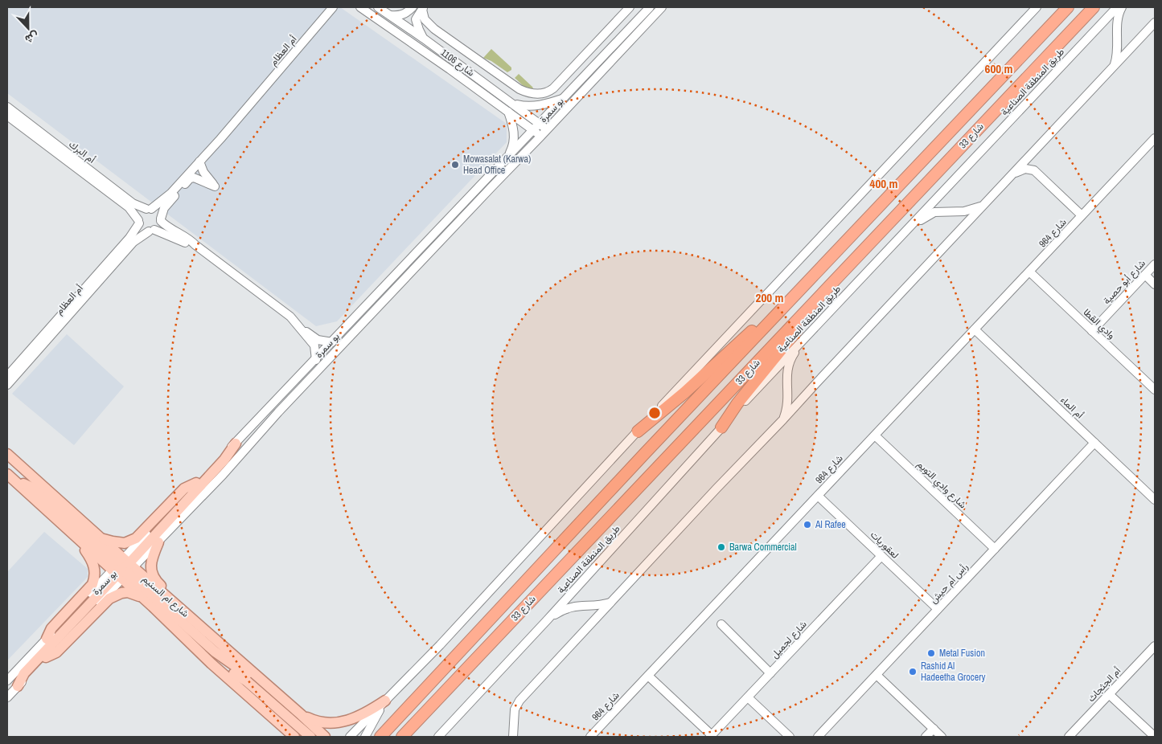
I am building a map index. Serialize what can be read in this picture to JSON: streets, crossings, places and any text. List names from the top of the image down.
{
  "streets": {
    "highway": ["شارع 33"],
    "main road": ["شارع ام السنيم"],
    "street": [
      "أم العظام",
      "شارع 1106",
      "طريق المنطقة الصناعية",
      "بو سمرة",
      "أم البرك",
      "شارع 964",
      "شارع أبو حصية",
      "وادي القطا",
      "أم الماء",
      "شارع وادي التويم",
      "لعقوريات",
      "رأس أم حيش",
      "شارع لجميل",
      "أم الجثجاث"
    ]
  },
  "crossings": [
    ["أم العظام", "أم البرك"],
    ["شارع 1106", "بو سمرة"],
    ["بو سمرة", "شارع ام السنيم"],
    ["شارع 964", "وادي القطا"],
    ["شارع 964", "أم الماء"],
    ["شارع 964", "شارع وادي التويم"],
    ["شارع 964", "لعقوريات"],
    ["شارع أبو حصية", "وادي القطا"],
    ["أم الماء", "رأس أم حيش"],
    ["شارع وادي التويم", "رأس أم حيش"],
    ["لعقوريات", "رأس أم حيش"],
    ["لعقوريات", "شارع لجميل"]
  ],
  "places": [
    "Mowasalat (Karwa) Head Office",
    "Al Rafee",
    "Barwa Commercial",
    "Metal Fusion",
    "Rashid Al Hadeetha Grocery"
  ],
  "north": "bottom",
  "rings": ["600 m", "400 m", "200 m"]
}
